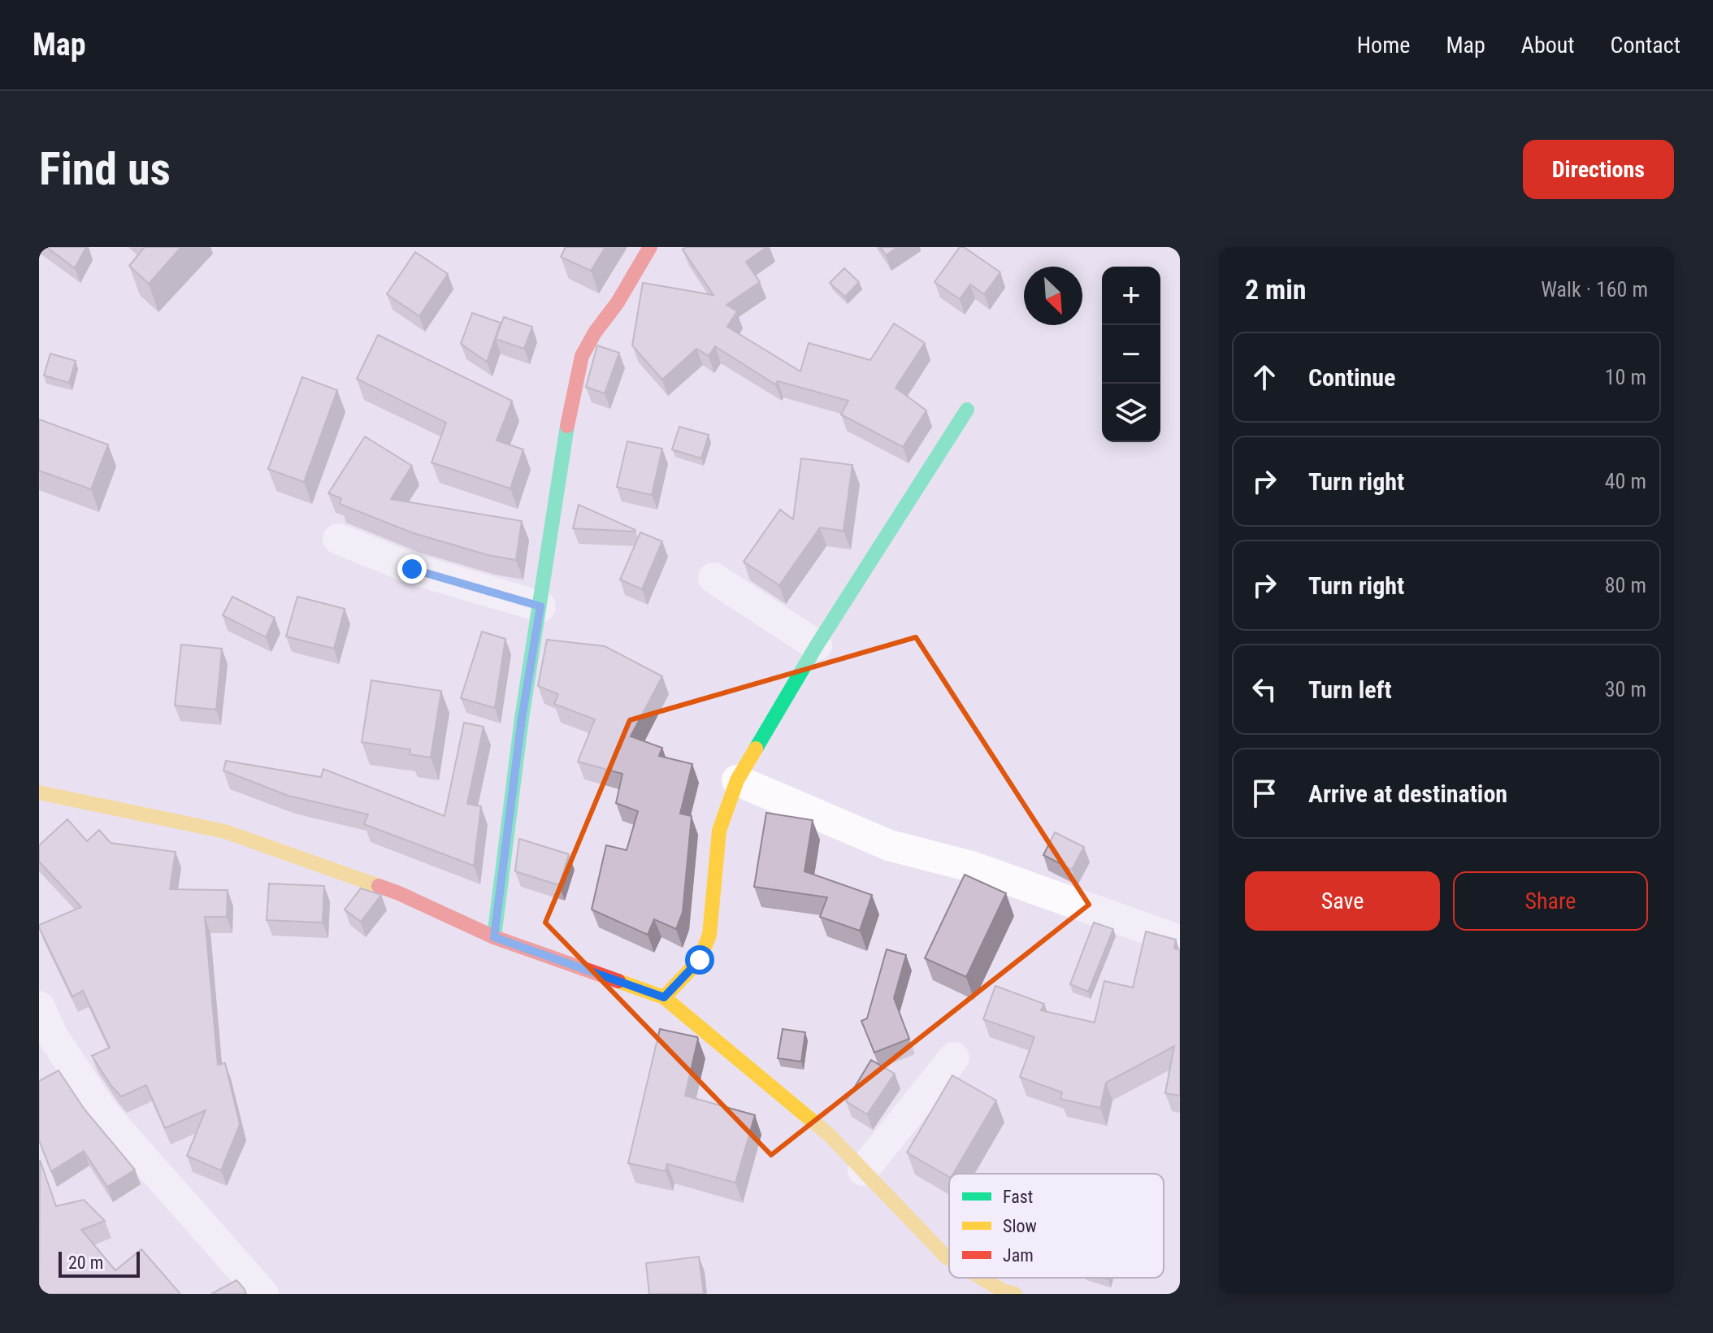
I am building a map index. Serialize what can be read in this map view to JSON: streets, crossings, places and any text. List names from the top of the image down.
{
  "legend": ["Fast", "Slow", "Jam"],
  "scale_bar": "20 m",
  "north": "bottom right",
  "page": {
    "header": "Map",
    "nav": [
      "Home",
      "Map",
      "About",
      "Contact"
    ],
    "buttons": [
      "Directions",
      ["Save", "Share"]
    ],
    "title": "Find us",
    "heading": ["2 min", "Walk · 160 m"],
    "map_buttons": ["+", "−"],
    "list": [
      ["Continue", "10 m"],
      ["Turn right", "40 m"],
      ["Turn right", "80 m"],
      ["Turn left", "30 m"],
      "Arrive at destination"
    ],
    "scale": "20 m"
  }
}
